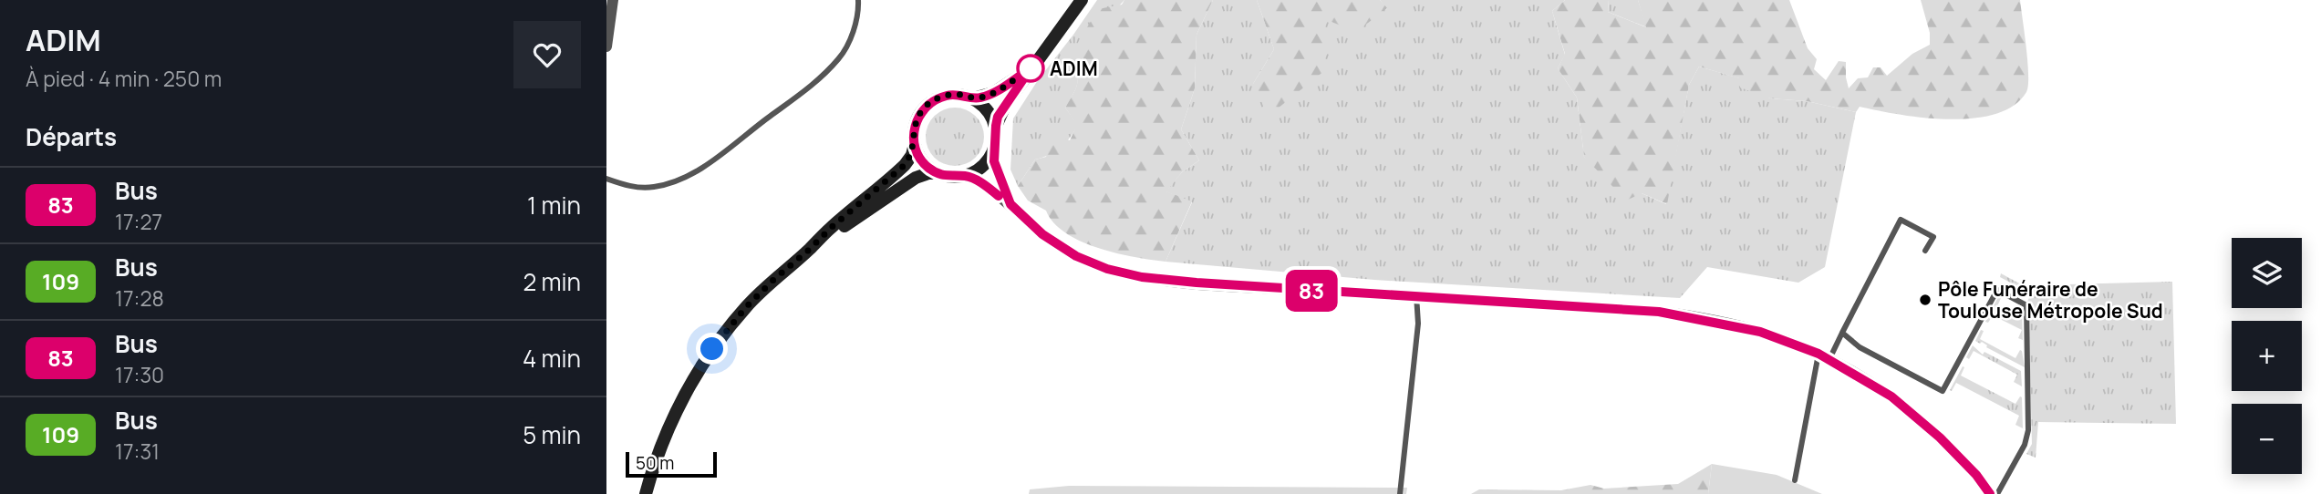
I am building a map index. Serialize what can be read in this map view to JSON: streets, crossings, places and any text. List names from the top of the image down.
{
  "places": ["ADIM", "Pôle Funéraire de Toulouse Métropole Sud"],
  "lines": ["bus line 83"],
  "scale_bar": "50 m",
  "page": {
    "heading": [
      ["ADIM", "À pied · 4 min · 250 m"],
      "Départs"
    ],
    "on_map": "83",
    "list": [
      {
        "mark": "83",
        "name": "Bus",
        "note": "17:27",
        "value": "1 min"
      },
      {
        "mark": "109",
        "name": "Bus",
        "note": "17:28",
        "value": "2 min"
      },
      {
        "mark": "83",
        "name": "Bus",
        "note": "17:30",
        "value": "4 min"
      },
      {
        "mark": "109",
        "name": "Bus",
        "note": "17:31",
        "value": "5 min"
      }
    ],
    "map_buttons": ["+", "−"],
    "scale": "50 m"
  }
}
